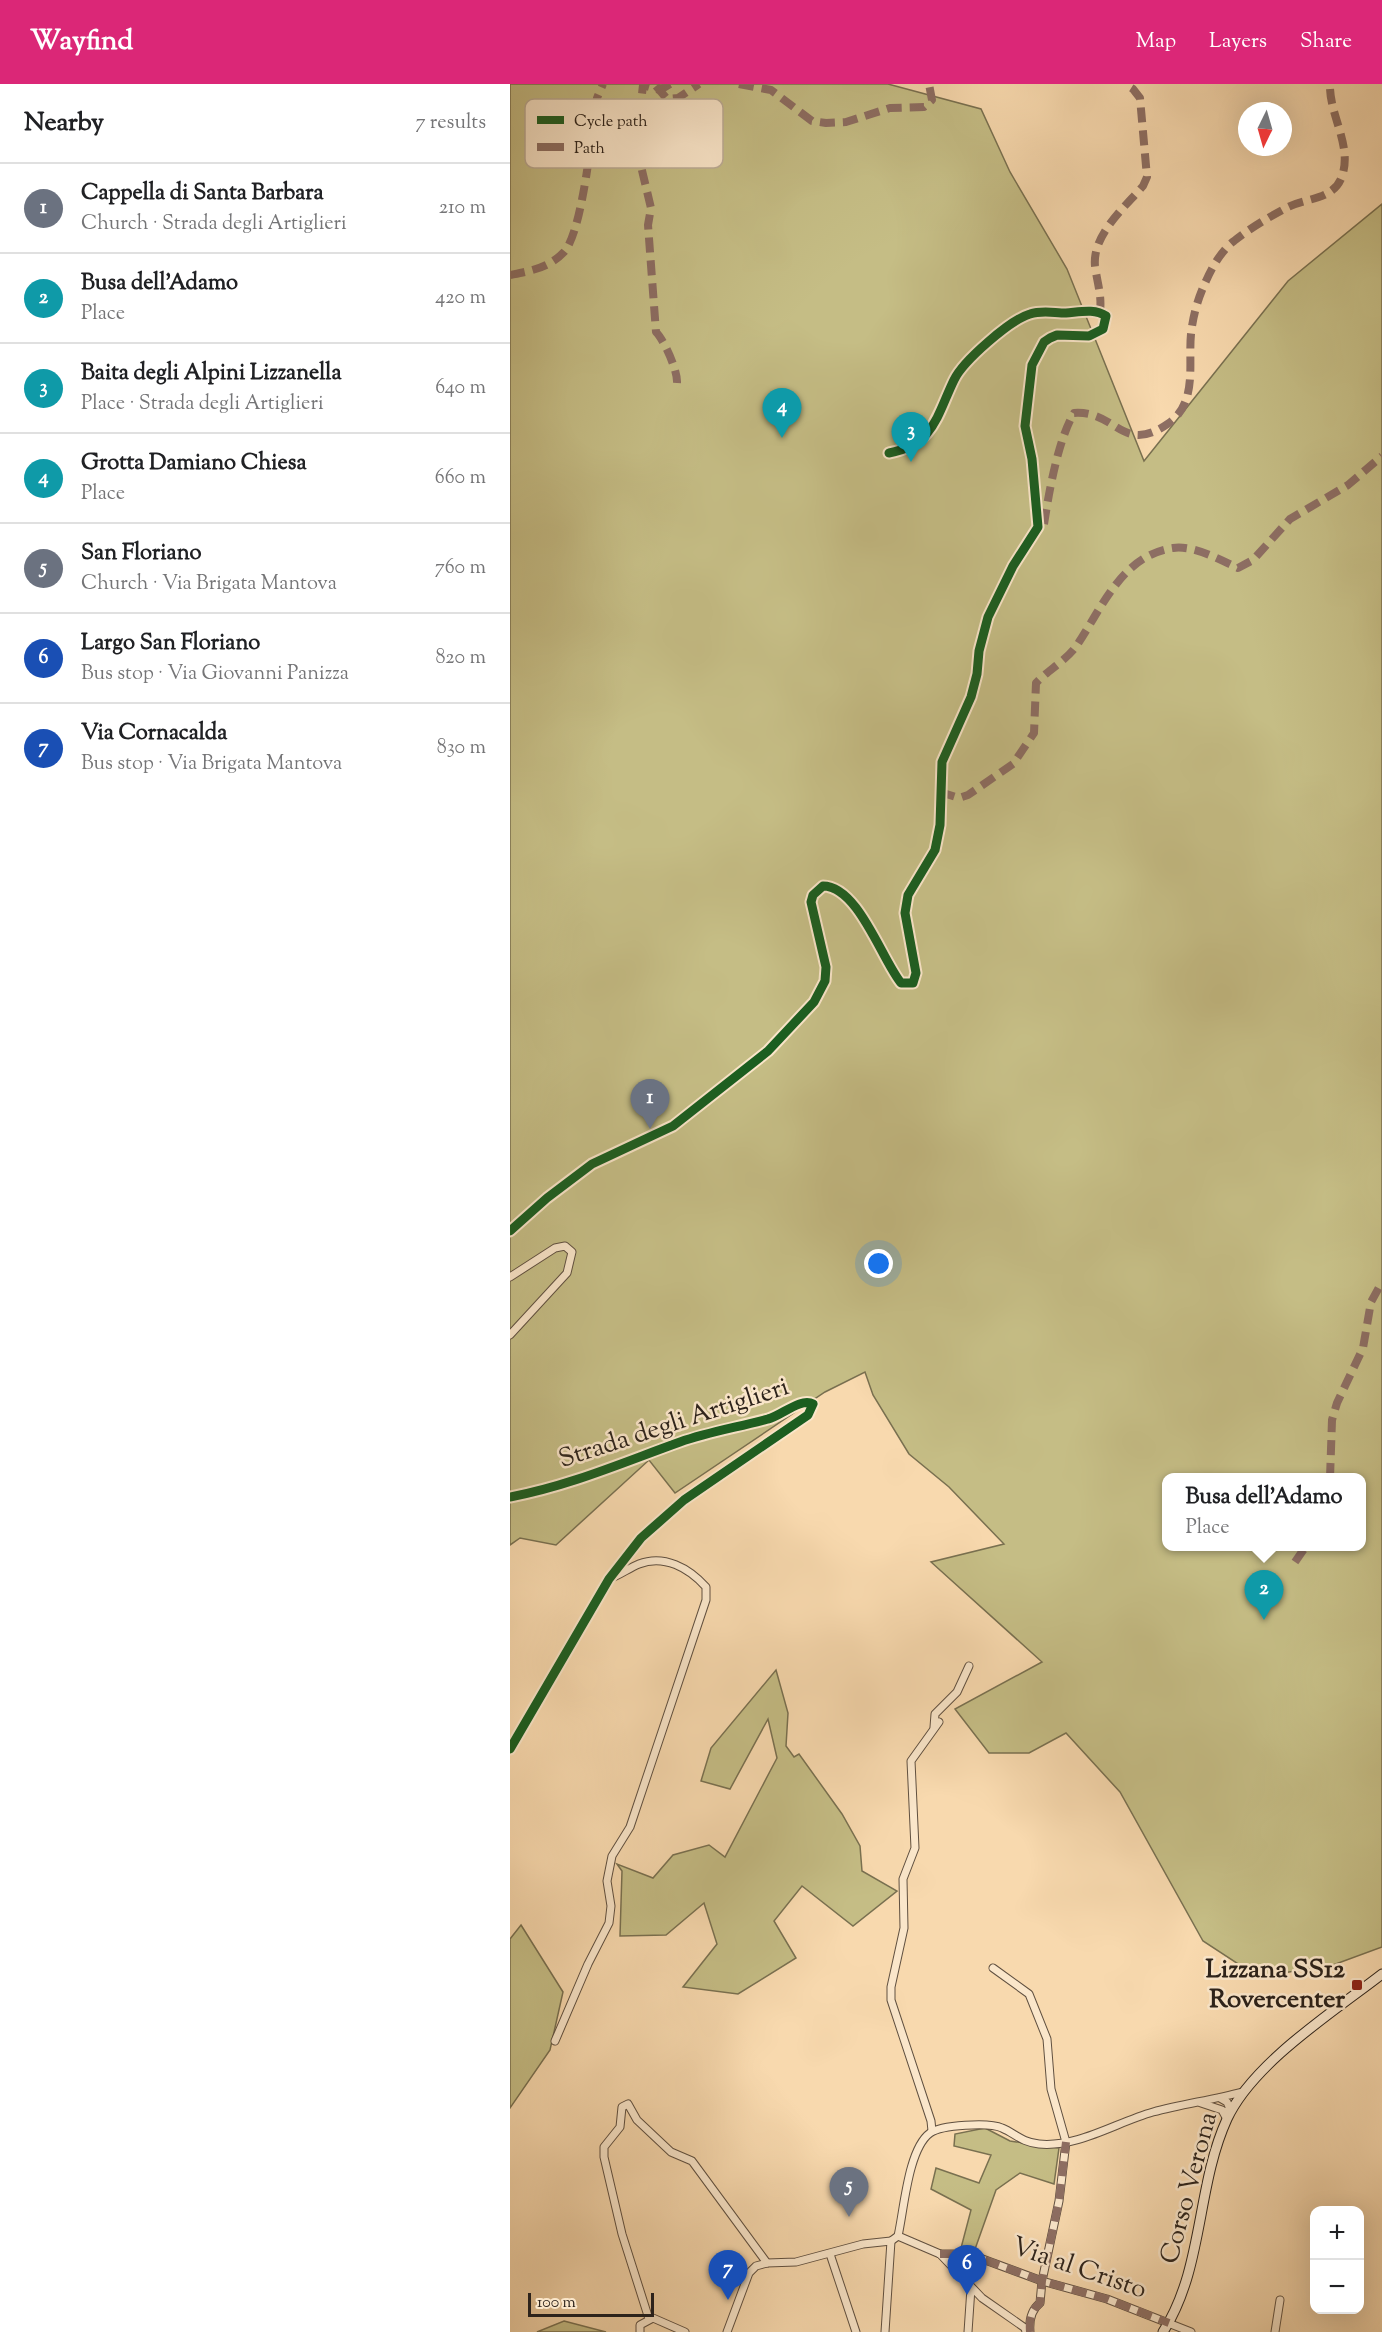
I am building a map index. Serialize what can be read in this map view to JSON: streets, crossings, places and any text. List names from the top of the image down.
{
  "streets": {
    "main road": ["Corso Verona"],
    "street": ["Strada degli Artiglieri", "Via al Cristo"]
  },
  "crossings": [
    ["Corso Verona", "Via al Cristo"]
  ],
  "places": {
    "transit": ["Lizzana SS12 Rovercenter"]
  },
  "legend": ["Cycle path", "Path"],
  "scale_bar": "100 m",
  "north": "bottom",
  "page": {
    "header": "Wayfind",
    "nav": ["Map", "Layers", "Share"],
    "heading": ["Nearby", "7 results"],
    "list": [
      {
        "mark": "1",
        "name": "Cappella di Santa Barbara",
        "note": "Church · Strada degli Artiglieri",
        "value": "210 m"
      },
      {
        "mark": "2",
        "name": "Busa dell'Adamo",
        "note": "Place",
        "value": "420 m"
      },
      {
        "mark": "3",
        "name": "Baita degli Alpini Lizzanella",
        "note": "Place · Strada degli Artiglieri",
        "value": "640 m"
      },
      {
        "mark": "4",
        "name": "Grotta Damiano Chiesa",
        "note": "Place",
        "value": "660 m"
      },
      {
        "mark": "5",
        "name": "San Floriano",
        "note": "Church · Via Brigata Mantova",
        "value": "760 m"
      },
      {
        "mark": "6",
        "name": "Largo San Floriano",
        "note": "Bus stop · Via Giovanni Panizza",
        "value": "820 m"
      },
      {
        "mark": "7",
        "name": "Via Cornacalda",
        "note": "Bus stop · Via Brigata Mantova",
        "value": "830 m"
      }
    ],
    "pins": [
      "4",
      "3",
      "1",
      "2",
      "5",
      "6",
      "7"
    ],
    "popup": ["Busa dell'Adamo", "Place"],
    "map_buttons": ["+", "−"],
    "scale": "100 m"
  }
}
